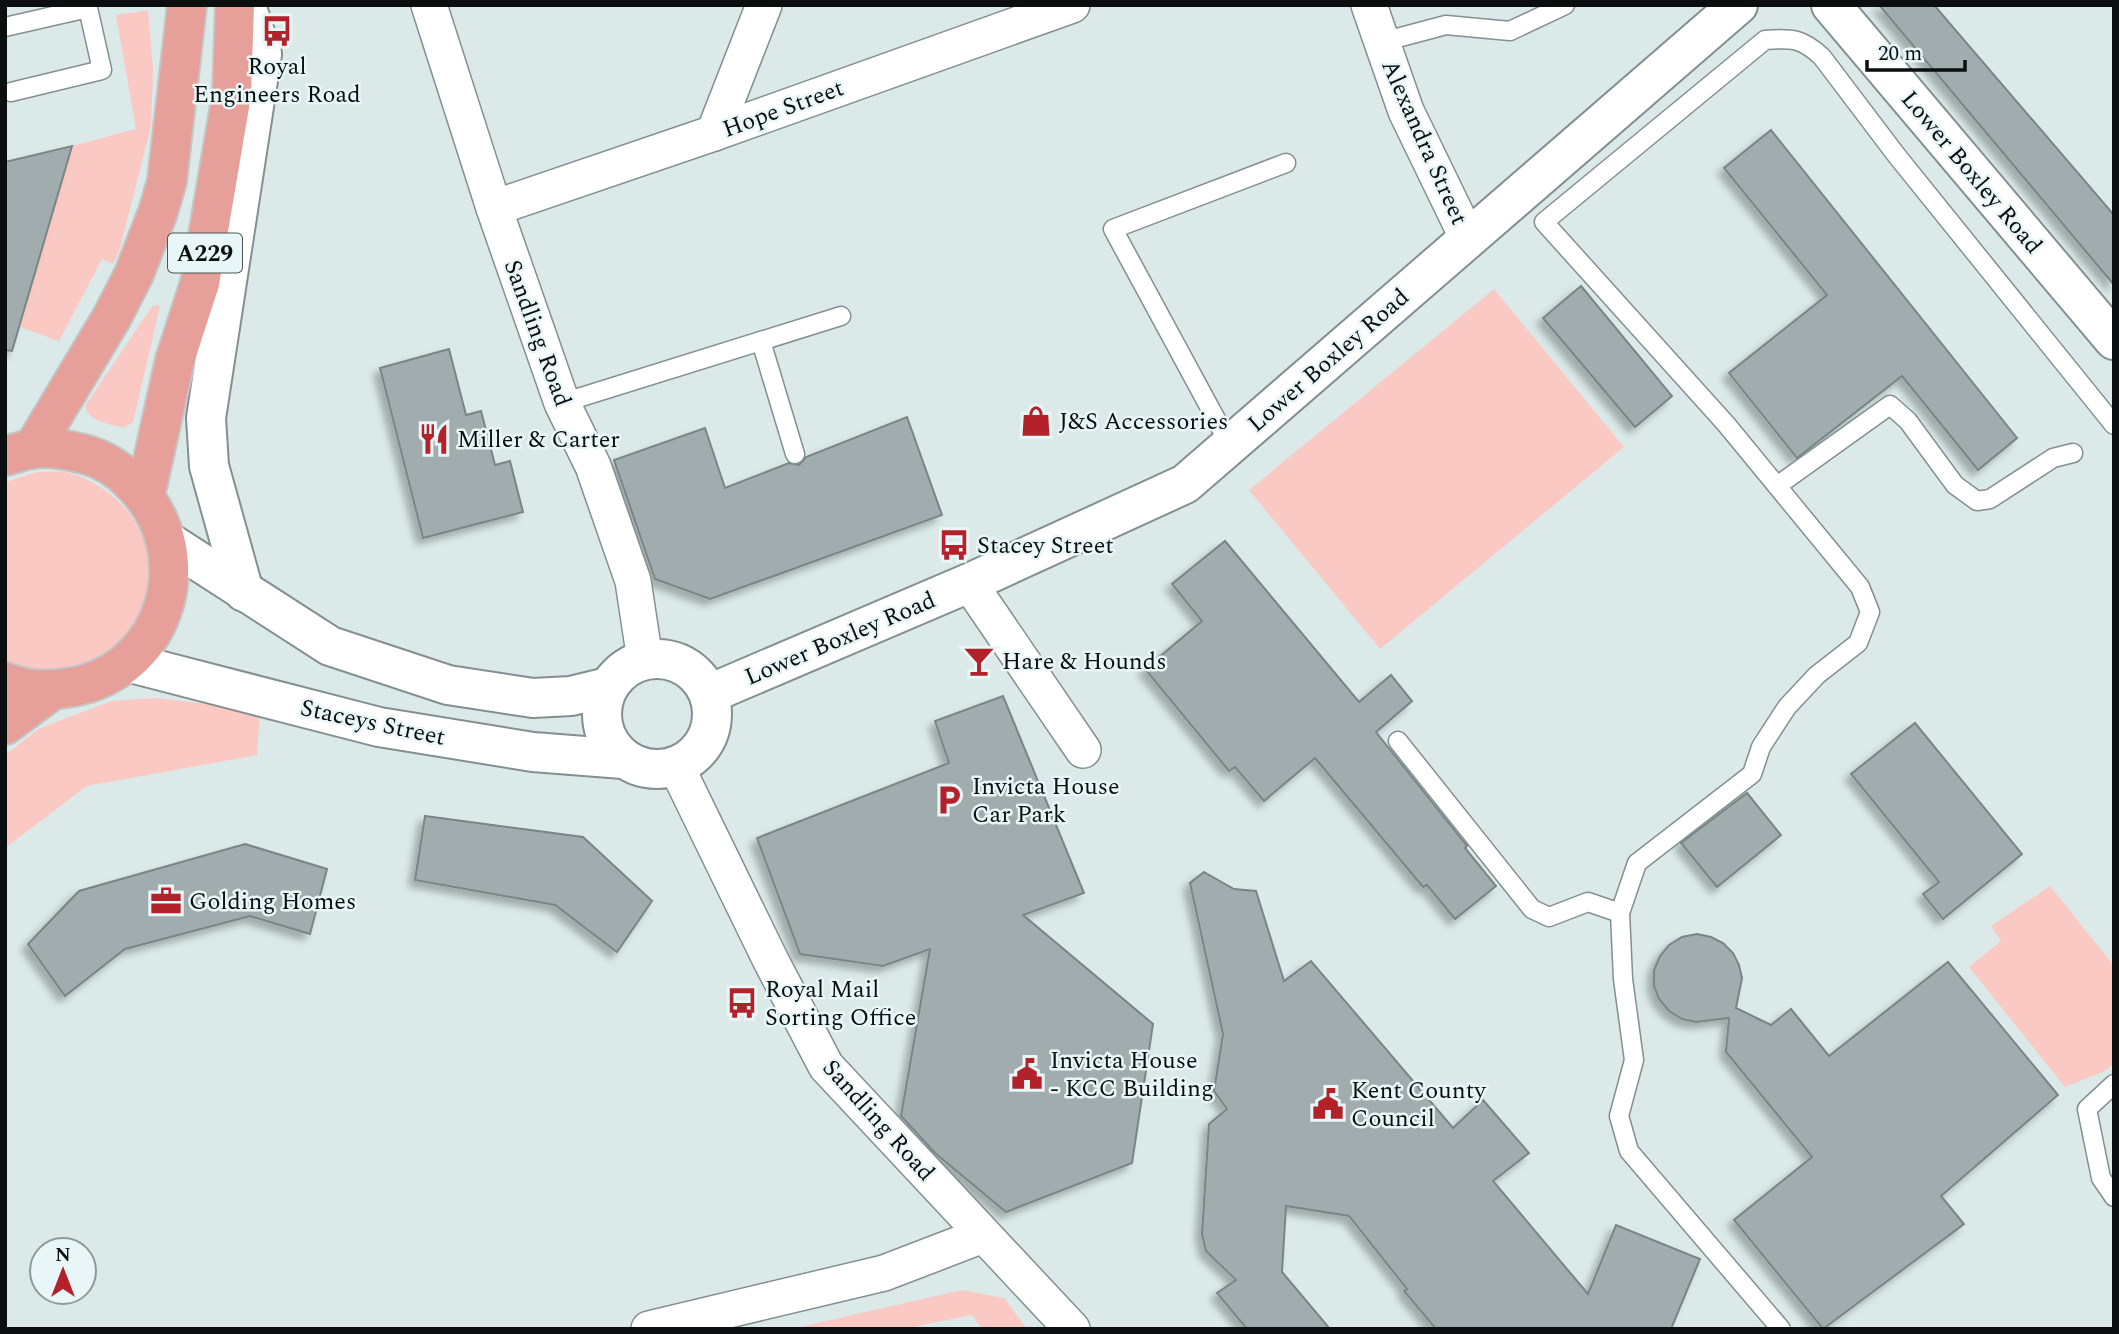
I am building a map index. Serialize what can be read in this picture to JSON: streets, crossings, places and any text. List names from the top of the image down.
{
  "streets": {
    "highway": ["A229"],
    "main road": ["Lower Boxley Road", "Staceys Street"],
    "street": ["Hope Street", "Alexandra Street", "Sandling Road"]
  },
  "crossings": [
    ["Hope Street", "Sandling Road"],
    ["Alexandra Street", "Lower Boxley Road"],
    ["Lower Boxley Road", "Sandling Road"],
    ["Lower Boxley Road", "Staceys Street"],
    ["Sandling Road", "Staceys Street"]
  ],
  "places": {
    "bus stop": ["Royal Engineers Road", "Stacey Street", "Royal Mail Sorting Office"],
    "shop": ["J&S Accessories"],
    "restaurant": ["Miller & Carter"],
    "bar": ["Hare & Hounds"],
    "parking": ["Invicta House Car Park"],
    "office": ["Golding Homes"],
    "public building": ["Invicta House - KCC Building", "Kent County Council"]
  },
  "scale_bar": "20 m",
  "north": "top"
}
